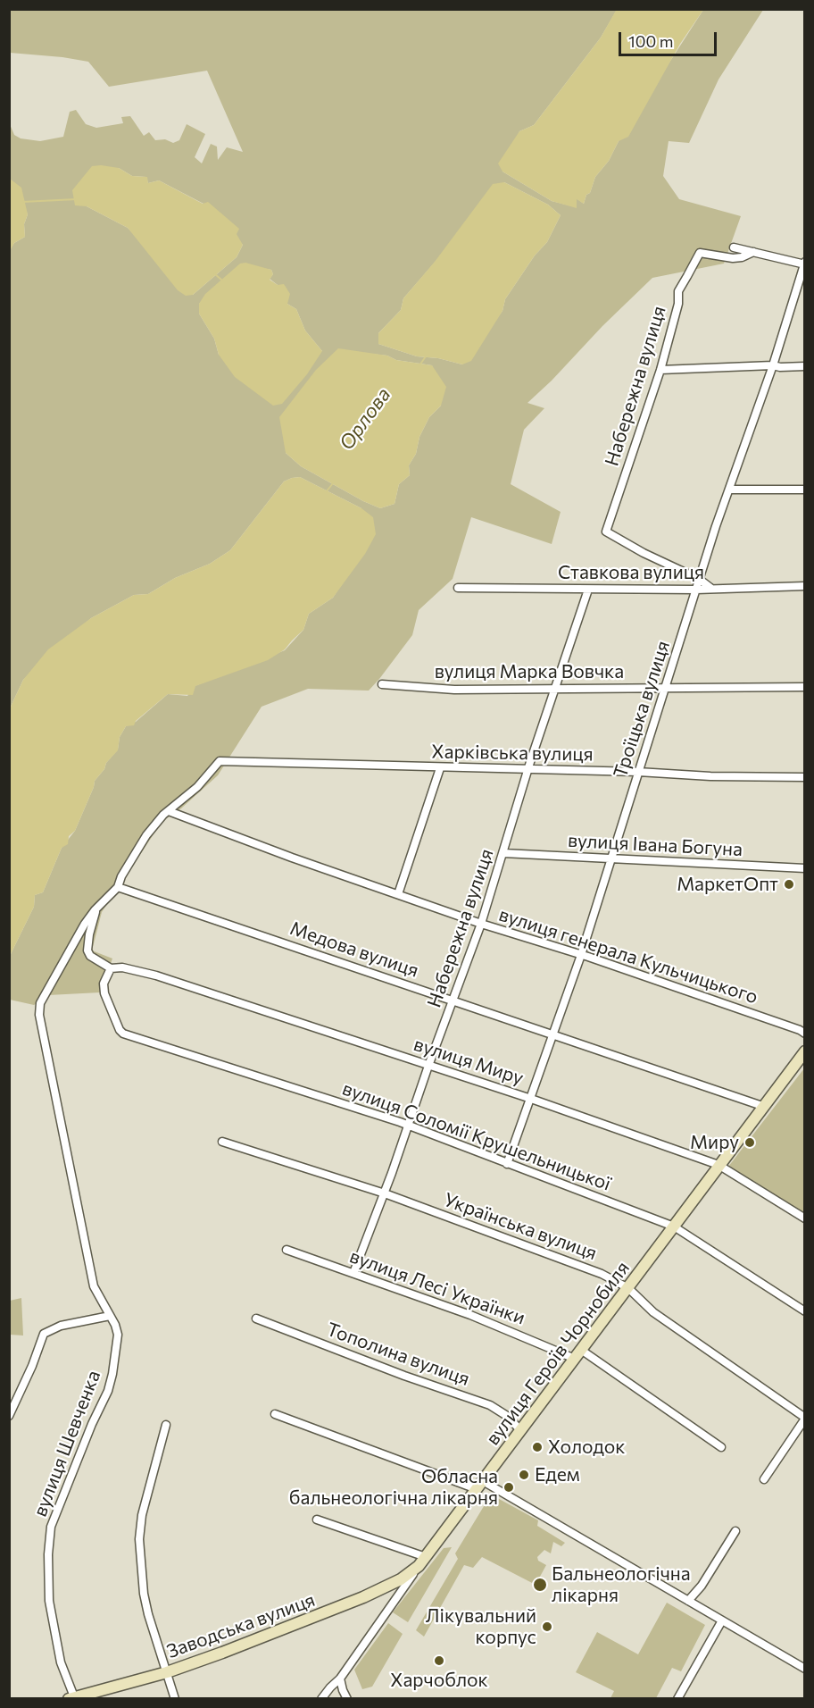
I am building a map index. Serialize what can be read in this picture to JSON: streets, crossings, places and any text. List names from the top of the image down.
{
  "streets": {
    "street": [
      "Набережна вулиця",
      "Ставкова вулиця",
      "вулиця Марка Вовчка",
      "Троїцька вулиця",
      "Харківська вулиця",
      "вулиця Івана Богуна",
      "Медова вулиця",
      "вулиця генерала Кульчицького",
      "вулиця Миру",
      "вулиця Соломії Крушельницької",
      "Українська вулиця",
      "вулиця Лесі Українки",
      "вулиця Героїв Чорнобиля",
      "Тополина вулиця",
      "вулиця Шевченка",
      "Заводська вулиця"
    ]
  },
  "crossings": [
    ["Набережна вулиця", "Ставкова вулиця"],
    ["Набережна вулиця", "вулиця Марка Вовчка"],
    ["Набережна вулиця", "Троїцька вулиця"],
    ["Набережна вулиця", "Харківська вулиця"],
    ["Набережна вулиця", "вулиця Івана Богуна"],
    ["Набережна вулиця", "Медова вулиця"],
    ["Набережна вулиця", "вулиця генерала Кульчицького"],
    ["Набережна вулиця", "вулиця Миру"],
    ["Набережна вулиця", "вулиця Соломії Крушельницької"],
    ["Набережна вулиця", "Українська вулиця"],
    ["Набережна вулиця", "вулиця Лесі Українки"],
    ["Ставкова вулиця", "Троїцька вулиця"],
    ["вулиця Марка Вовчка", "Троїцька вулиця"],
    ["Троїцька вулиця", "Харківська вулиця"],
    ["Троїцька вулиця", "вулиця Івана Богуна"],
    ["Троїцька вулиця", "Медова вулиця"],
    ["Троїцька вулиця", "вулиця генерала Кульчицького"],
    ["Троїцька вулиця", "вулиця Миру"],
    ["Троїцька вулиця", "вулиця Соломії Крушельницької"],
    ["Харківська вулиця", "вулиця генерала Кульчицького"],
    ["Медова вулиця", "вулиця Героїв Чорнобиля"],
    ["вулиця Миру", "вулиця Соломії Крушельницької"],
    ["вулиця Миру", "вулиця Героїв Чорнобиля"],
    ["вулиця Соломії Крушельницької", "вулиця Героїв Чорнобиля"],
    ["Українська вулиця", "вулиця Героїв Чорнобиля"],
    ["вулиця Лесі Українки", "вулиця Героїв Чорнобиля"],
    ["вулиця Героїв Чорнобиля", "Тополина вулиця"],
    ["вулиця Героїв Чорнобиля", "Заводська вулиця"],
    ["вулиця Шевченка", "Заводська вулиця"]
  ],
  "water": ["Орлова"],
  "places": [
    "МаркетОпт",
    "Миру",
    "Холодок",
    "Едем",
    "Обласна бальнеологічна лікарня",
    "Бальнеологічна лікарня",
    "Лікувальний корпус",
    "Харчоблок"
  ],
  "scale_bar": "100 m"
}
